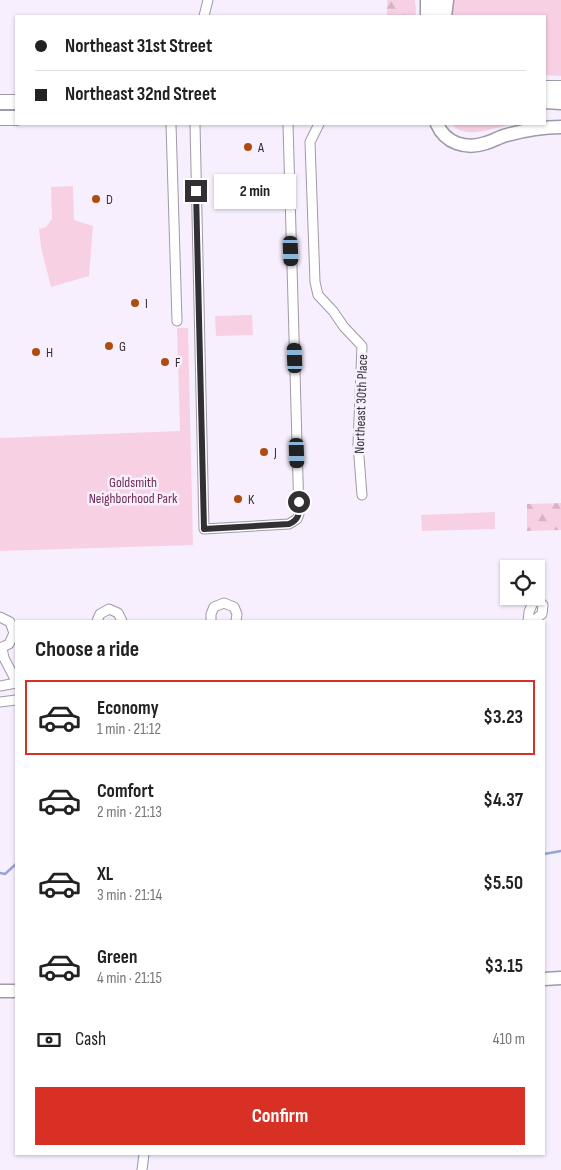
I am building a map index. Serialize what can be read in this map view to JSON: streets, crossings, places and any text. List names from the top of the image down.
{
  "streets": {
    "street": ["Northeast 30th Place"]
  },
  "parks": ["Goldsmith Neighborhood Park"],
  "places": [
    "A",
    "D",
    "I",
    "G",
    "H",
    "F",
    "J",
    "K"
  ],
  "page": {
    "banner": ["Northeast 31st Street", "Northeast 32nd Street"],
    "bubble": "2 min",
    "heading": "Choose a ride",
    "list": [
      {
        "name": "Economy",
        "note": "1 min · 21:12",
        "value": "$3.23"
      },
      {
        "name": "Comfort",
        "note": "2 min · 21:13",
        "value": "$4.37"
      },
      {
        "name": "XL",
        "note": "3 min · 21:14",
        "value": "$5.50"
      },
      {
        "name": "Green",
        "note": "4 min · 21:15",
        "value": "$3.15"
      }
    ],
    "pay": ["Cash", "410 m"],
    "buttons": "Confirm"
  }
}
